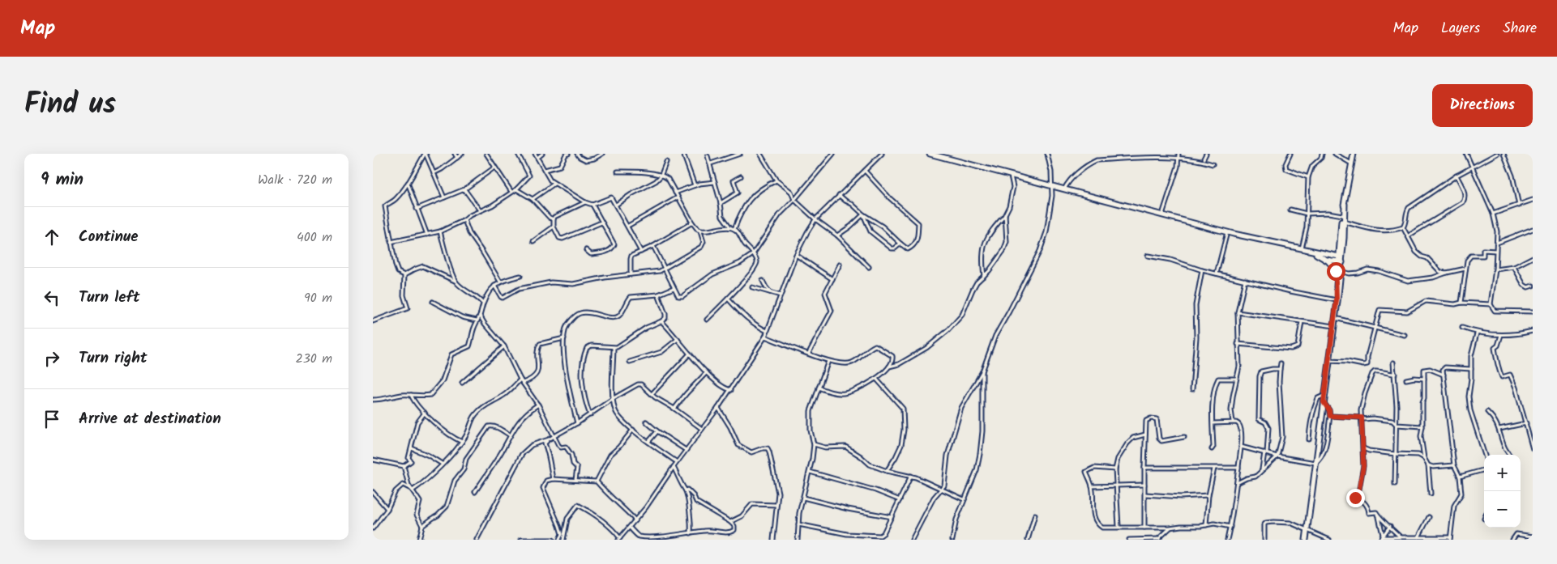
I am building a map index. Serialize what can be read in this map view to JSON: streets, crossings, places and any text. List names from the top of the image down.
{
  "page": {
    "header": "Map",
    "nav": ["Map", "Layers", "Share"],
    "title": "Find us",
    "buttons": "Directions",
    "heading": ["9 min", "Walk · 720 m"],
    "list": [
      ["Continue", "400 m"],
      ["Turn left", "90 m"],
      ["Turn right", "230 m"],
      "Arrive at destination"
    ],
    "map_buttons": ["+", "−"]
  }
}
